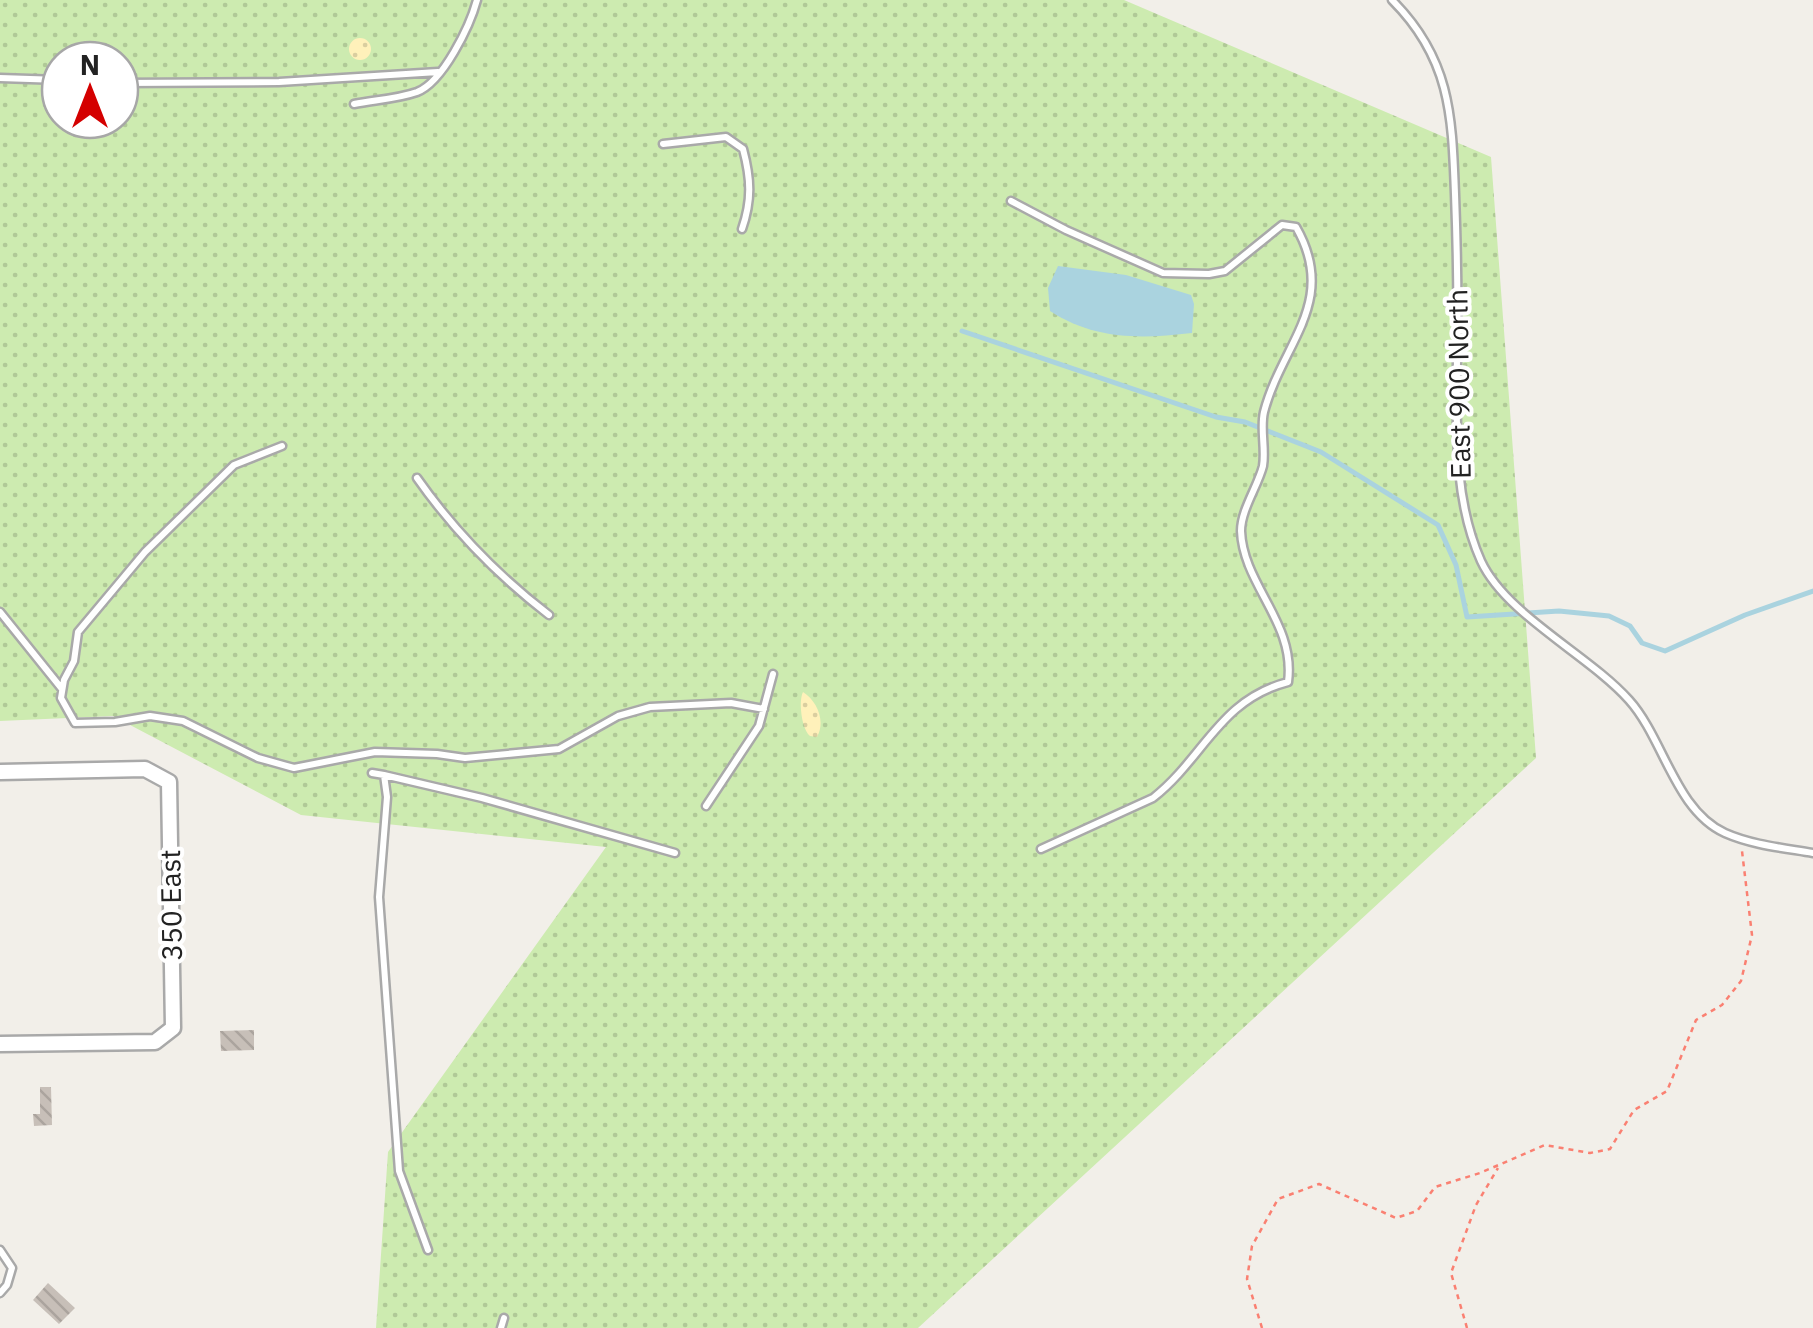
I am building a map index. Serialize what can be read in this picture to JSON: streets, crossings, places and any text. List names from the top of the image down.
{
  "streets": {
    "street": ["350 East"],
    "lane": ["East 900 North"]
  },
  "north": "top"
}
